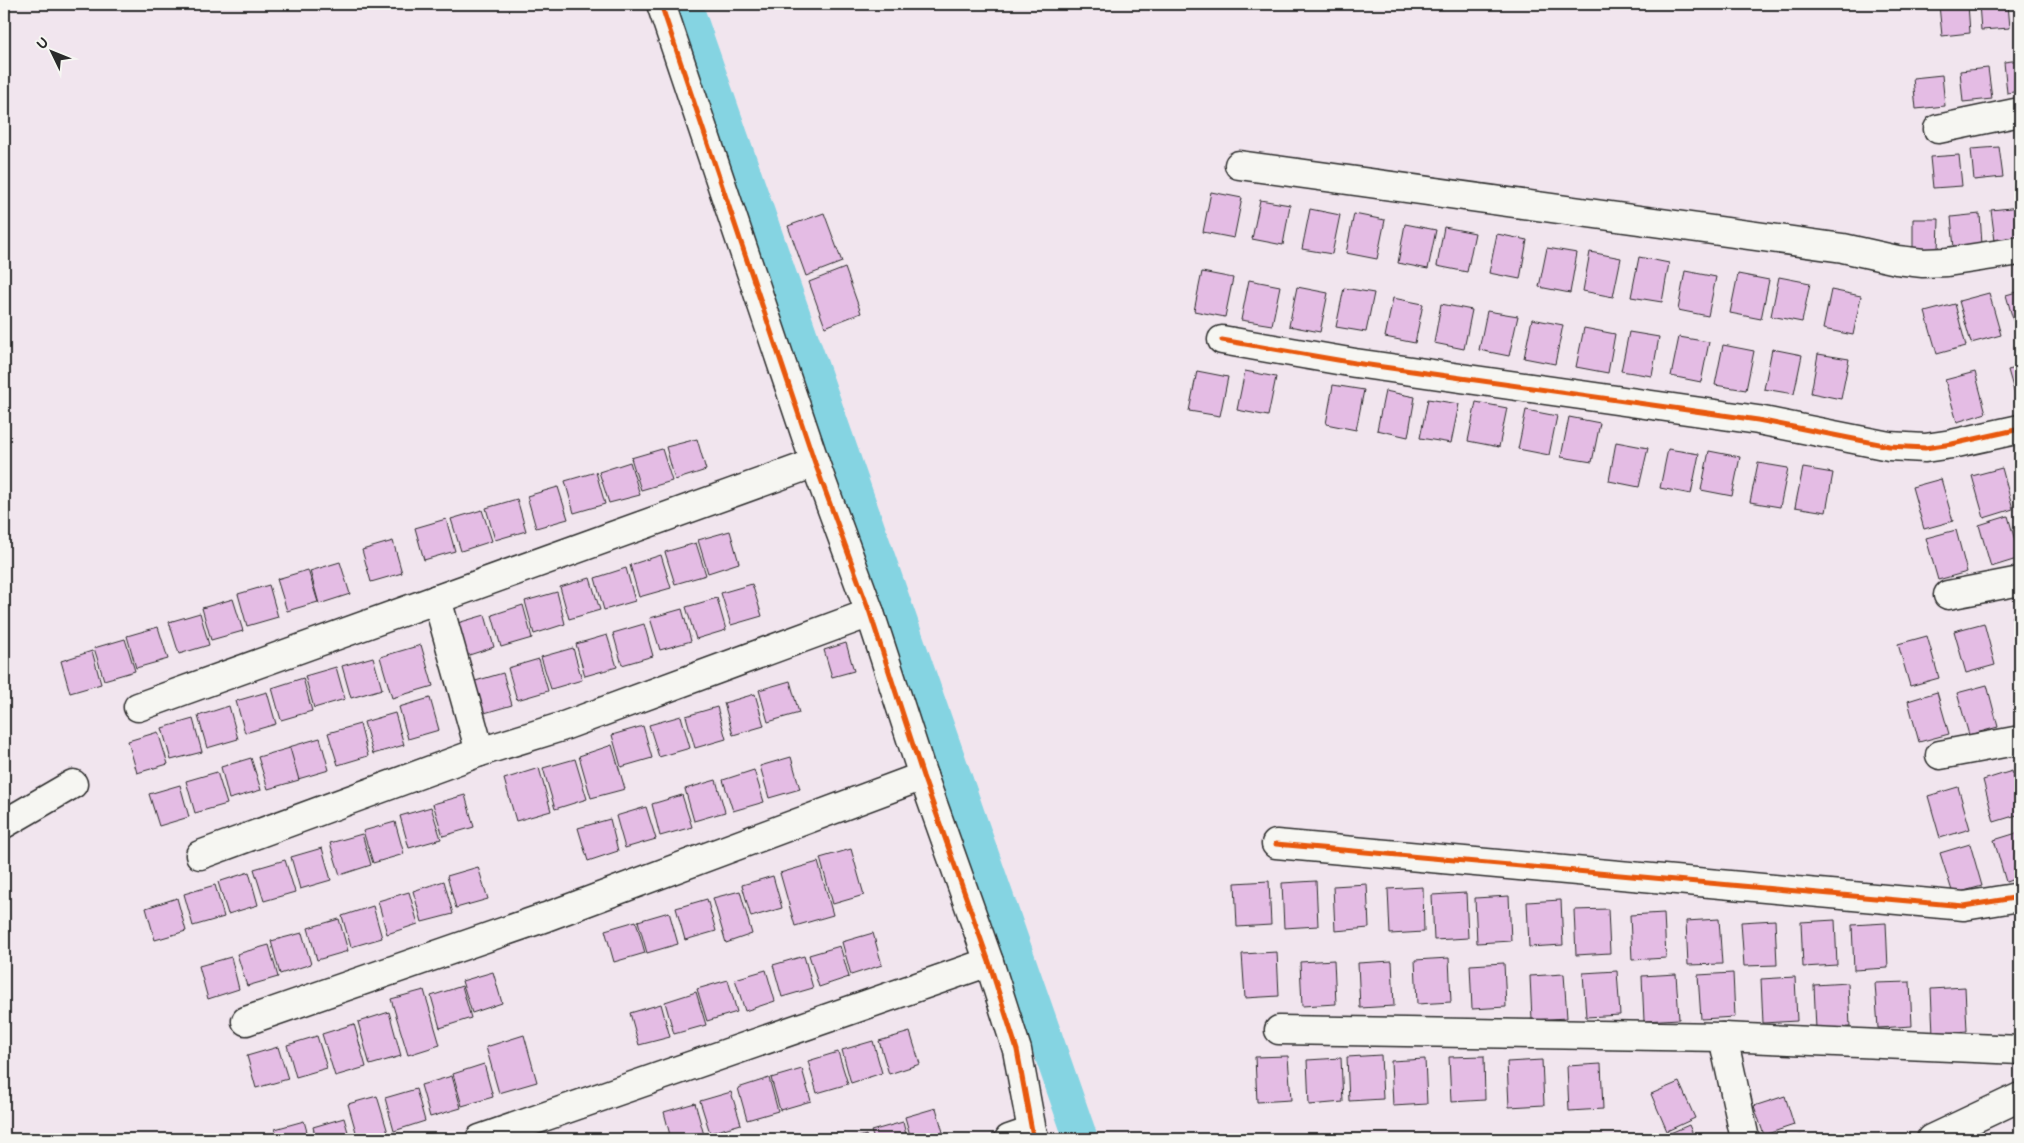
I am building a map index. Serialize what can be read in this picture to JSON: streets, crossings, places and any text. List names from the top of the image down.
{
  "north": "top left"
}
